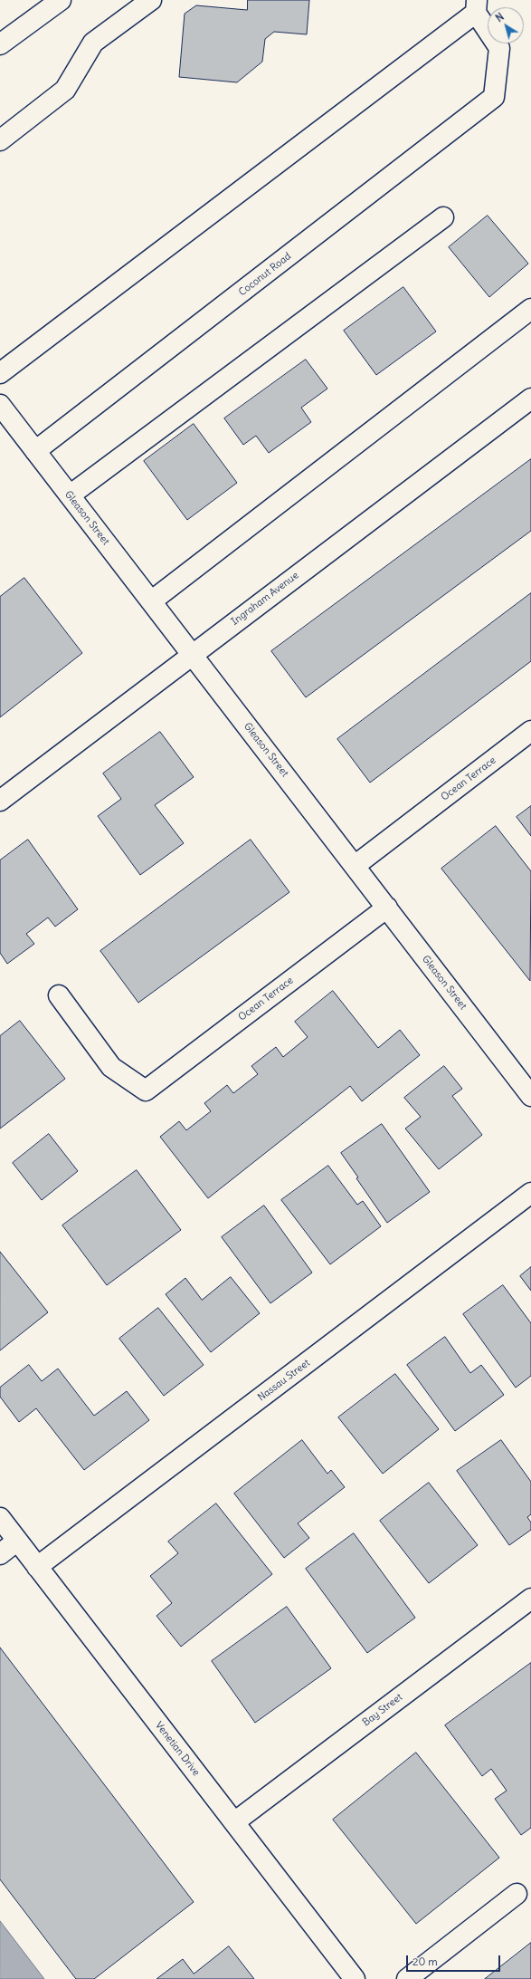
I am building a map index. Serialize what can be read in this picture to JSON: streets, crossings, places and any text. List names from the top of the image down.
{
  "streets": {
    "street": [
      "Coconut Road",
      "Gleason Street",
      "Ingraham Avenue",
      "Ocean Terrace",
      "Nassau Street",
      "Bay Street",
      "Venetian Drive"
    ]
  },
  "crossings": [
    ["Coconut Road", "Gleason Street"],
    ["Gleason Street", "Ingraham Avenue"],
    ["Gleason Street", "Ocean Terrace"],
    ["Nassau Street", "Venetian Drive"],
    ["Bay Street", "Venetian Drive"]
  ],
  "scale_bar": "20 m",
  "north": "top left"
}
